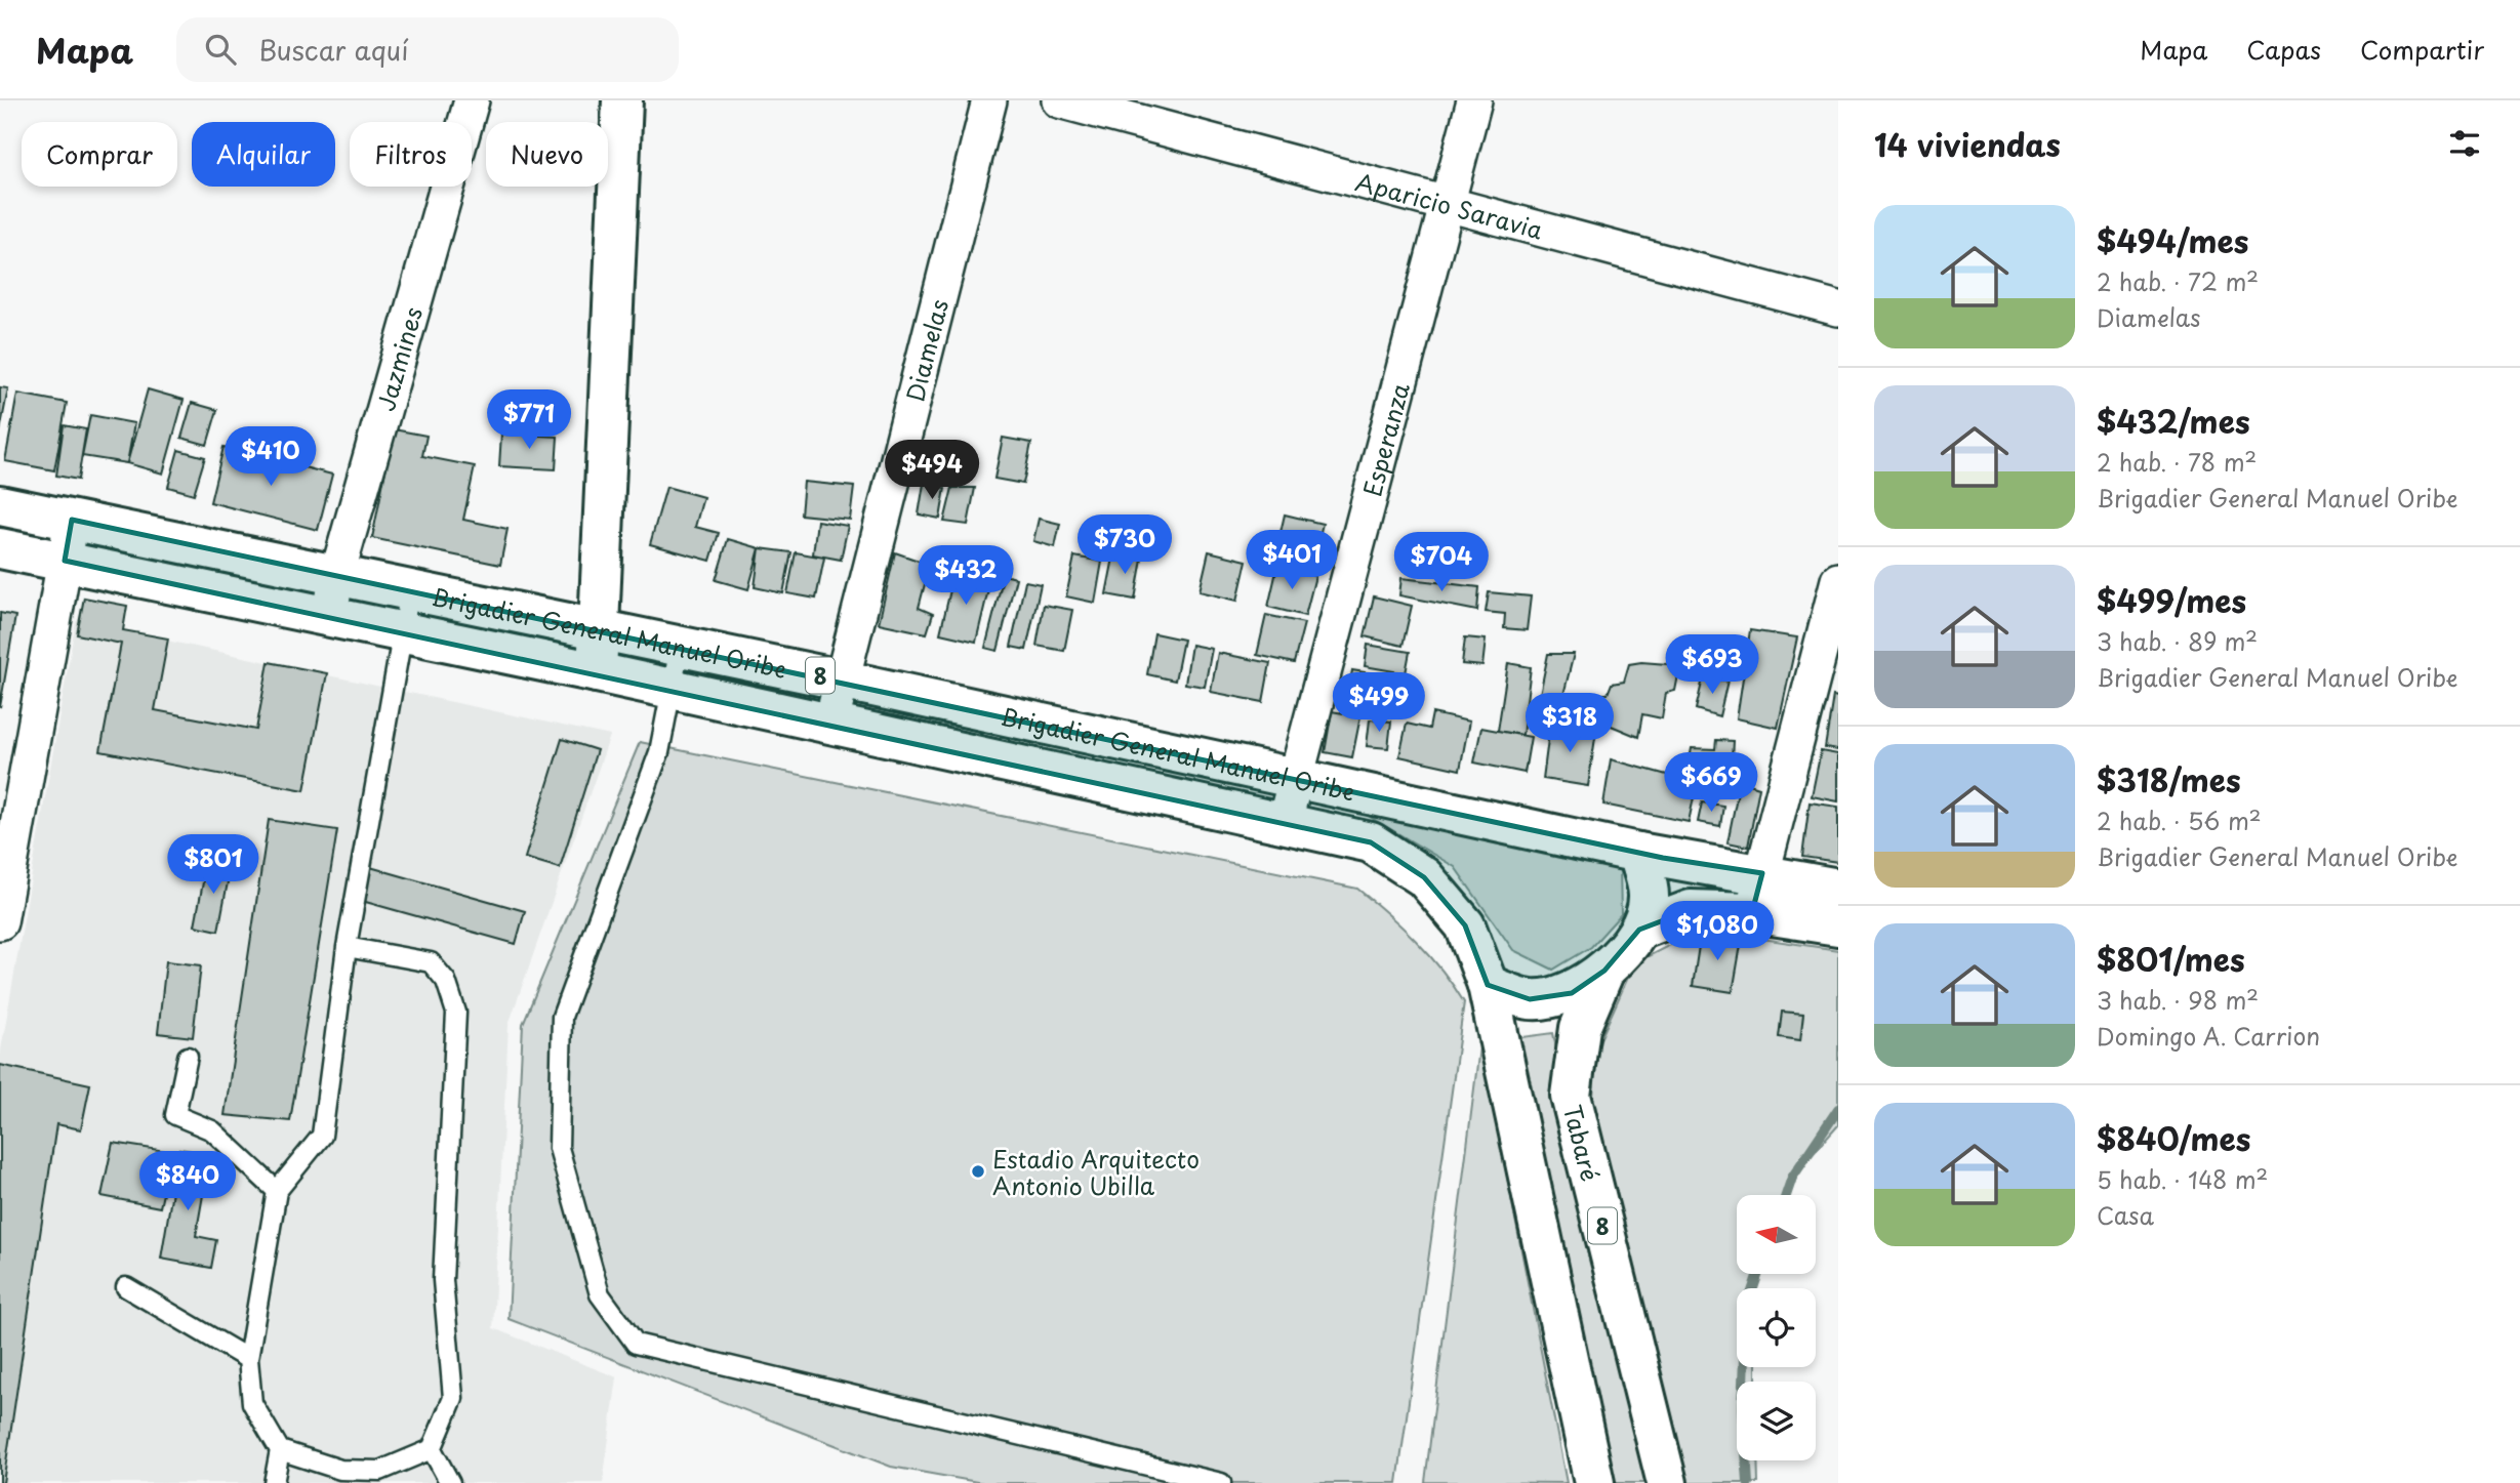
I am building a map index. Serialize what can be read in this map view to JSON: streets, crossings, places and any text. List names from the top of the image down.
{
  "streets": {
    "main road": ["Brigadier General Manuel Oribe", "8", "Tabaré"],
    "street": [
      "Aparicio Saravia",
      "Diamelas",
      "Jazmines",
      "Esperanza"
    ]
  },
  "crossings": [
    ["Aparicio Saravia", "Esperanza"],
    ["Diamelas", "Brigadier General Manuel Oribe"],
    ["Jazmines", "Brigadier General Manuel Oribe"],
    ["Esperanza", "Brigadier General Manuel Oribe"],
    ["Brigadier General Manuel Oribe", "8"],
    ["8", "Tabaré"]
  ],
  "places": ["Estadio Arquitecto Antonio Ubilla"],
  "north": "left",
  "page": {
    "header": "Mapa",
    "search": "Buscar aquí",
    "nav": ["Mapa", "Capas", "Compartir"],
    "heading": "14 viviendas",
    "chip": [
      "Comprar",
      "Alquilar",
      "Filtros",
      "Nuevo"
    ],
    "list": [
      {
        "name": "$494/mes",
        "note": "2 hab. · 72 m² · Diamelas"
      },
      {
        "name": "$432/mes",
        "note": "2 hab. · 78 m² · Brigadier General Manuel Oribe"
      },
      {
        "name": "$499/mes",
        "note": "3 hab. · 89 m² · Brigadier General Manuel Oribe"
      },
      {
        "name": "$318/mes",
        "note": "2 hab. · 56 m² · Brigadier General Manuel Oribe"
      },
      {
        "name": "$801/mes",
        "note": "3 hab. · 98 m² · Domingo A. Carrion"
      },
      {
        "name": "$840/mes",
        "note": "5 hab. · 148 m² · Casa"
      }
    ],
    "price": [
      "$771",
      "$410",
      "$494",
      "$730",
      "$401",
      "$704",
      "$432",
      "$693",
      "$499",
      "$318",
      "$669",
      "$801",
      "$1,080",
      "$840"
    ]
  }
}
